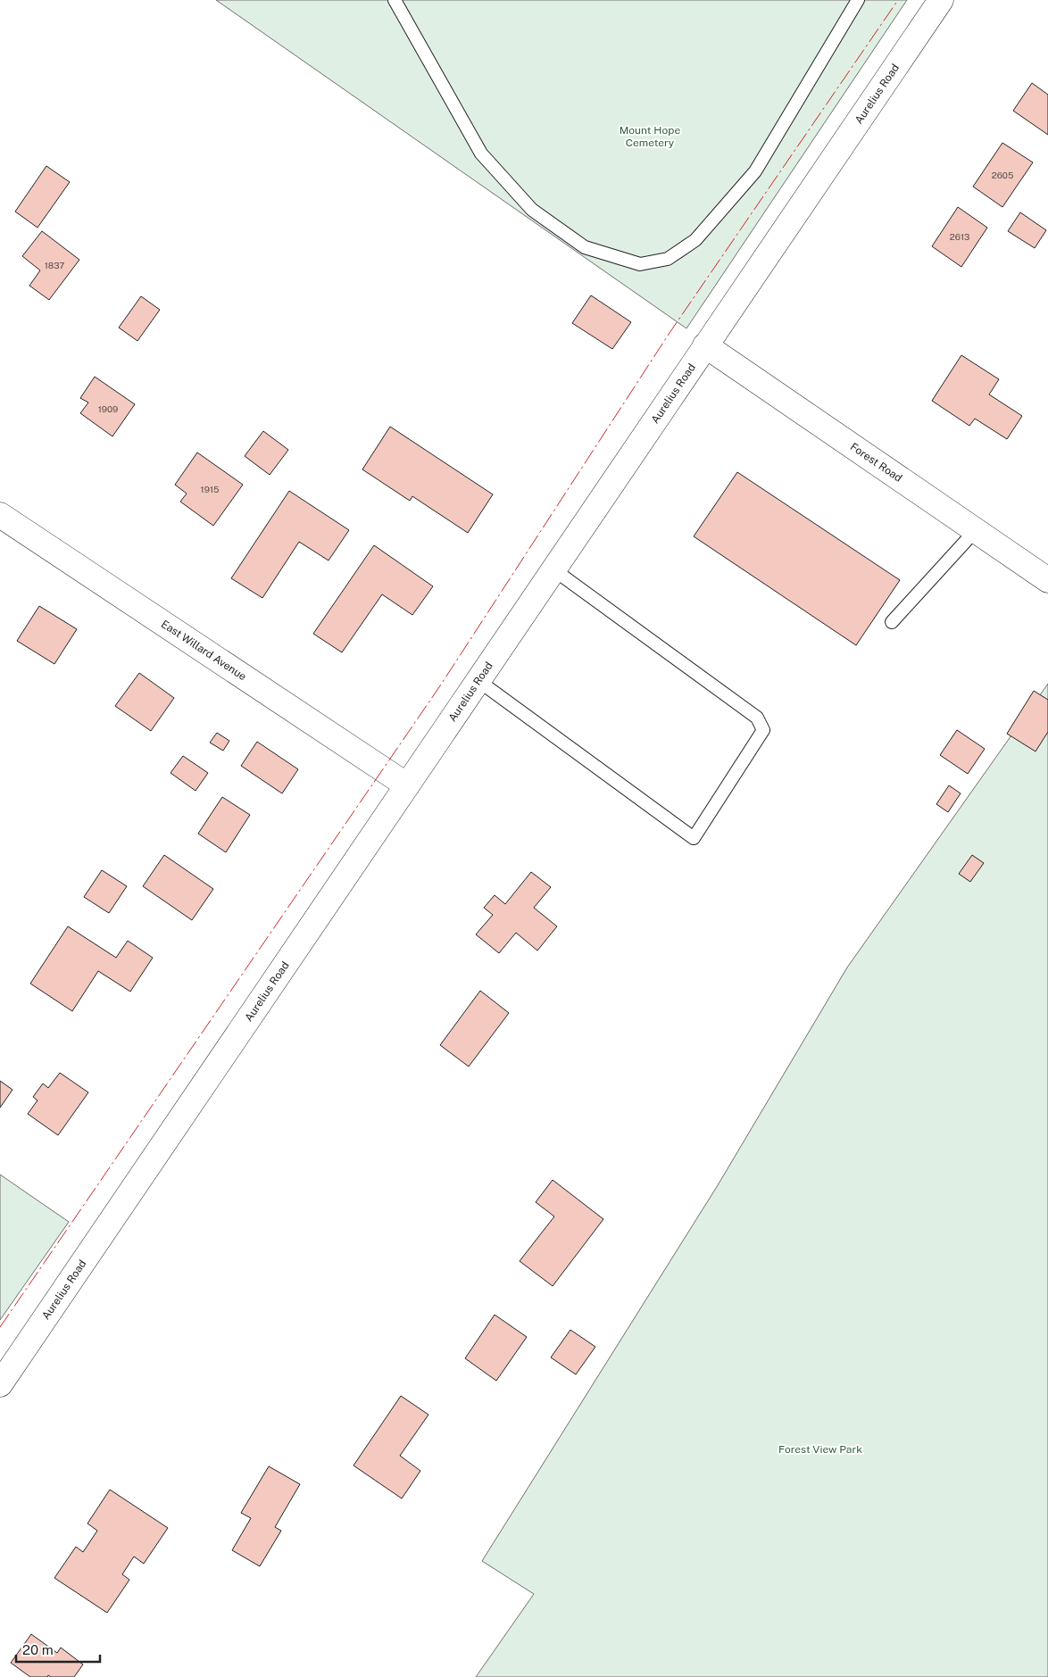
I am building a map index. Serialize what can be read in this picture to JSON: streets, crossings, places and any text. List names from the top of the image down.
{
  "streets": {
    "street": ["Aurelius Road", "Forest Road", "East Willard Avenue"]
  },
  "crossings": [
    ["Aurelius Road", "Forest Road"],
    ["Aurelius Road", "East Willard Avenue"]
  ],
  "parks": ["Mount Hope Cemetery", "Forest View Park"],
  "house_numbers": [
    "2605",
    "2613",
    "1837",
    "1909",
    "1915"
  ],
  "scale_bar": "20 m"
}
